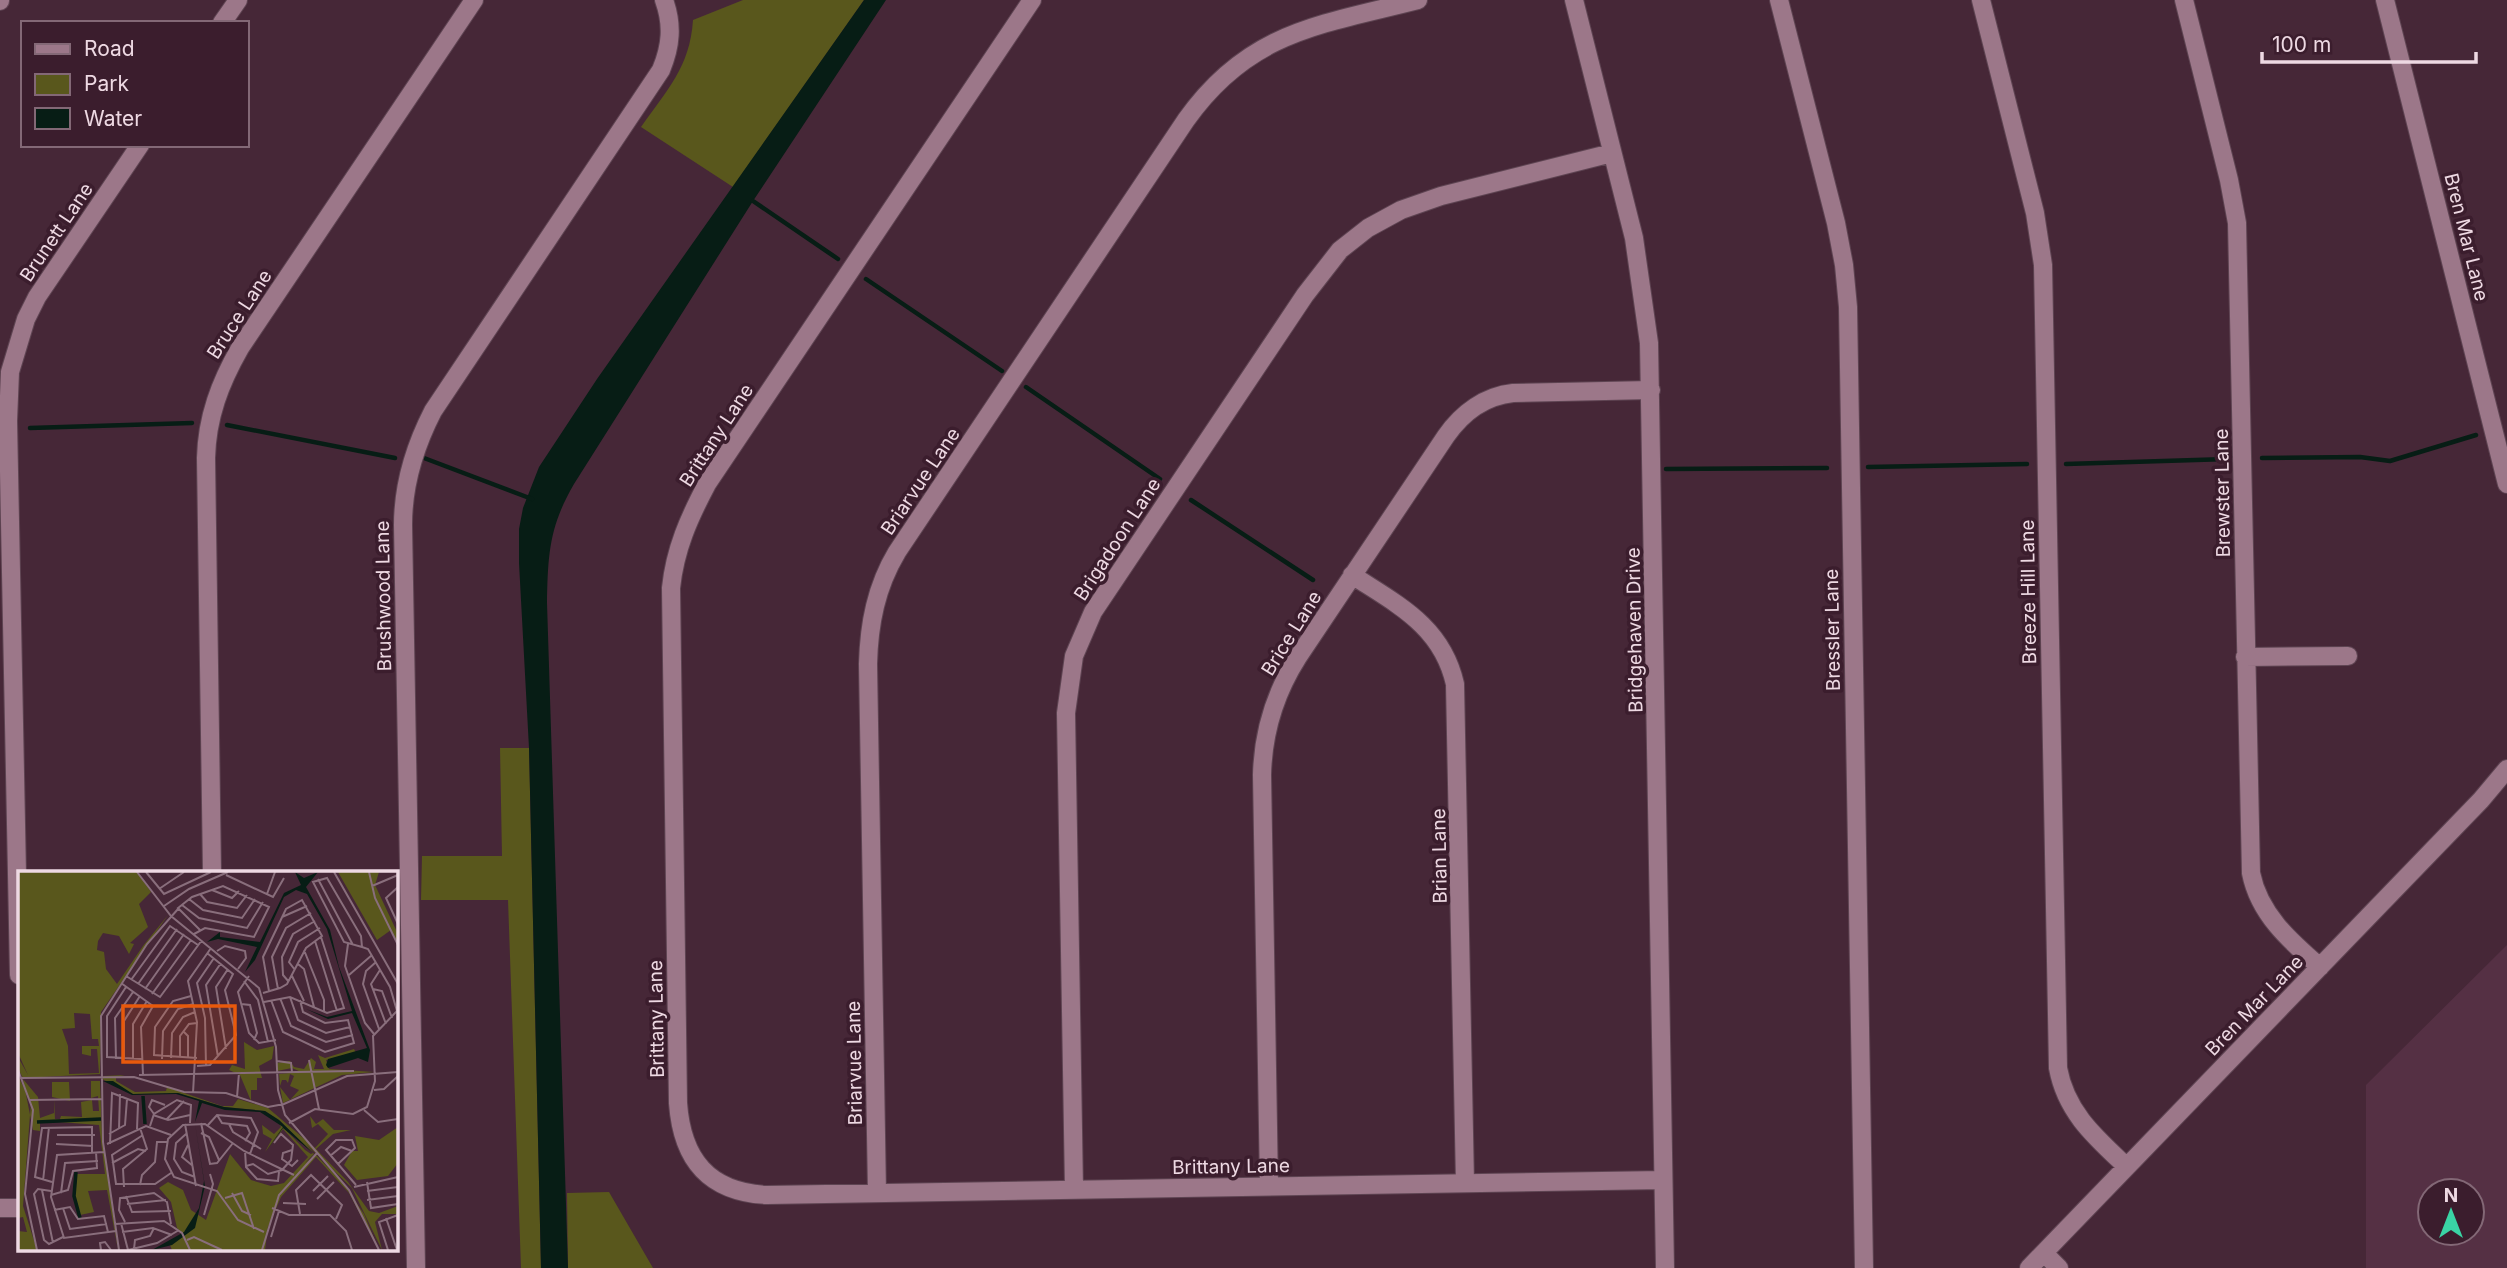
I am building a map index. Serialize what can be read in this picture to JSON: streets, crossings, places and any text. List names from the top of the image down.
{
  "streets": {
    "street": [
      "Brunett Lane",
      "Bren Mar Lane",
      "Bruce Lane",
      "Brittany Lane",
      "Briarvue Lane",
      "Brewster Lane",
      "Brigadoon Lane",
      "Breeze Hill Lane",
      "Brushwood Lane",
      "Bridgehaven Drive",
      "Bressler Lane",
      "Brice Lane",
      "Brian Lane"
    ]
  },
  "crossings": [
    ["Bren Mar Lane", "Brewster Lane"],
    ["Bren Mar Lane", "Breeze Hill Lane"],
    ["Brittany Lane", "Briarvue Lane"],
    ["Brittany Lane", "Brigadoon Lane"],
    ["Brittany Lane", "Bridgehaven Drive"],
    ["Brittany Lane", "Brice Lane"],
    ["Brittany Lane", "Brian Lane"],
    ["Brigadoon Lane", "Bridgehaven Drive"],
    ["Bridgehaven Drive", "Brice Lane"],
    ["Brice Lane", "Brian Lane"]
  ],
  "legend": ["Road", "Park", "Water"],
  "scale_bar": "100 m",
  "north": "top"
}
